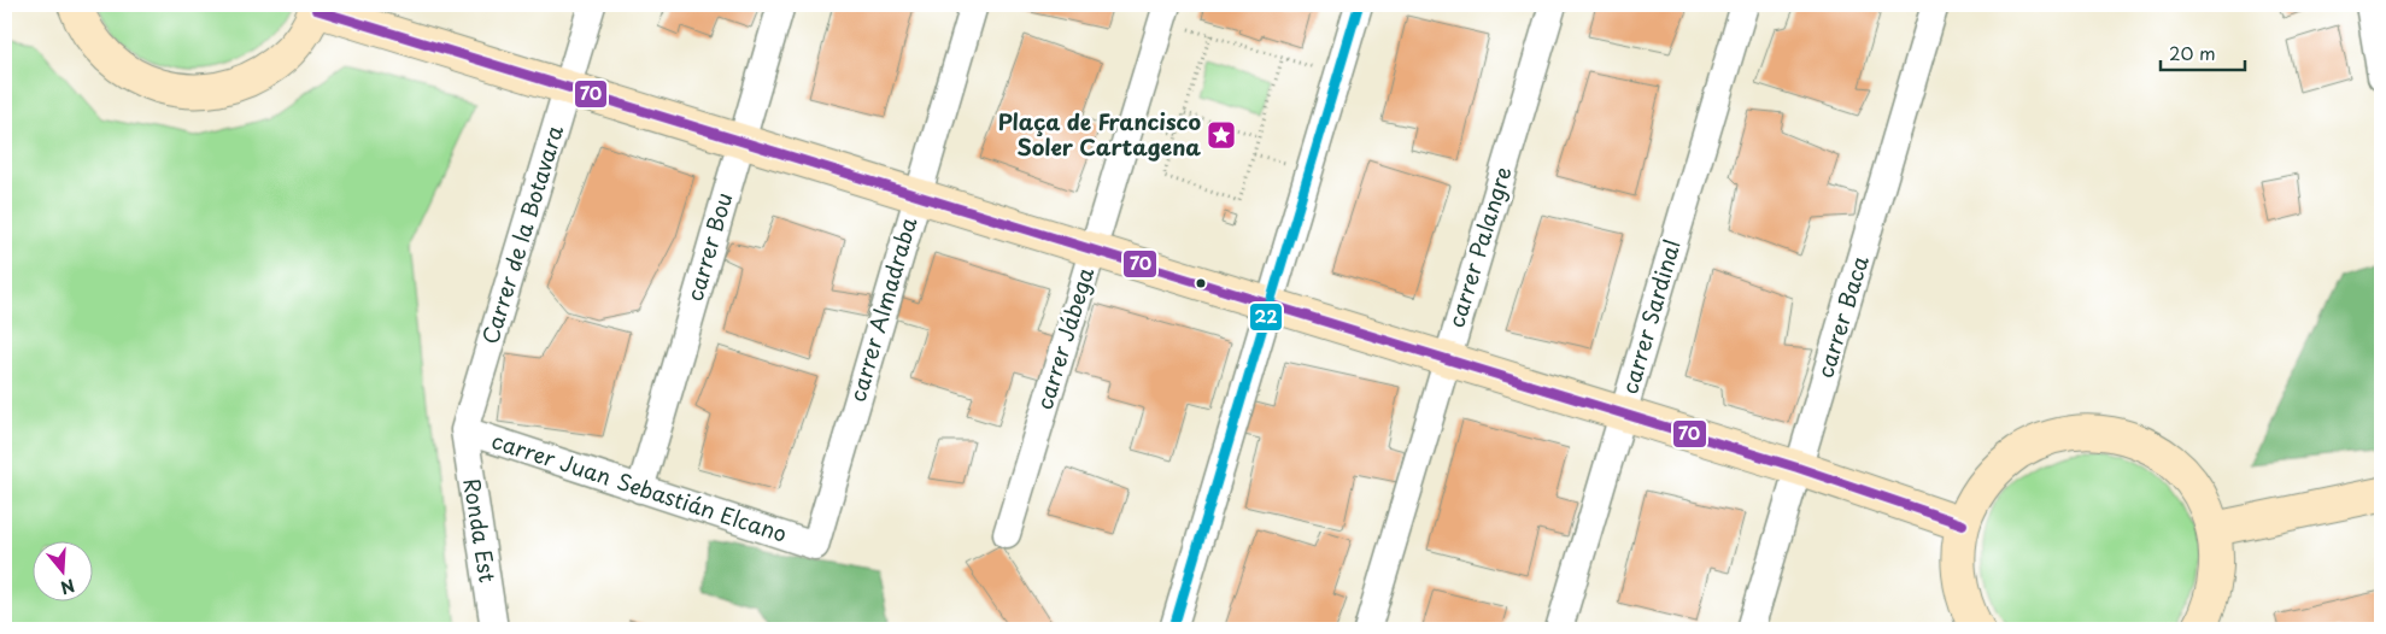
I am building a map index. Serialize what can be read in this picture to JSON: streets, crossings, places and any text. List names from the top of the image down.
{
  "streets": {
    "street": [
      "Carrer de la Botavara",
      "carrer Bou",
      "carrer Palangre",
      "carrer Almadraba",
      "carrer Sardinal",
      "carrer Baca",
      "carrer Jábega",
      "carrer Juan Sebastián Elcano",
      "Ronda Est"
    ]
  },
  "crossings": [
    ["Carrer de la Botavara", "carrer Juan Sebastián Elcano"],
    ["Carrer de la Botavara", "Ronda Est"],
    ["carrer Bou", "carrer Juan Sebastián Elcano"],
    ["carrer Almadraba", "carrer Juan Sebastián Elcano"],
    ["carrer Juan Sebastián Elcano", "Ronda Est"]
  ],
  "places": {
    "place": ["Plaça de Francisco Soler Cartagena"]
  },
  "lines": ["transit line 22", "transit line 70"],
  "scale_bar": "20 m",
  "north": "bottom"
}
